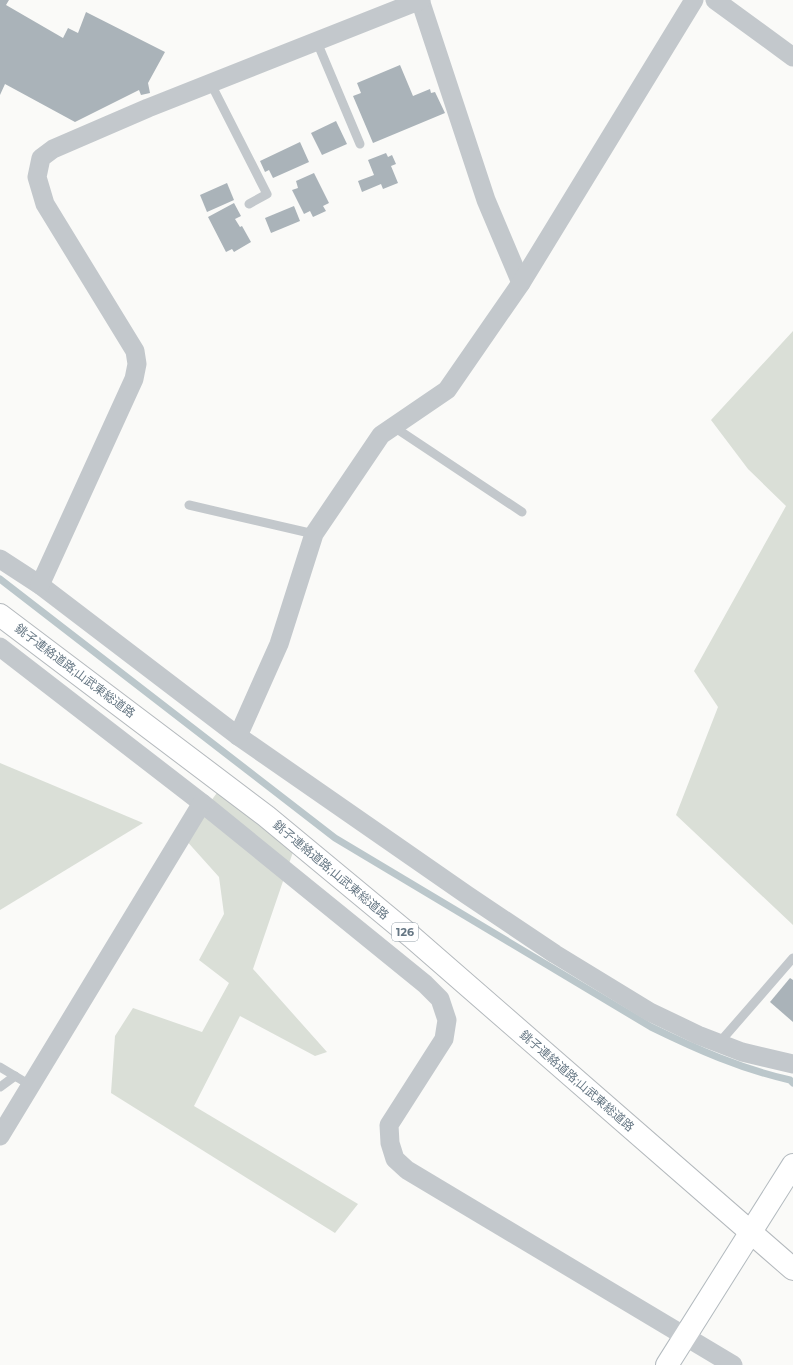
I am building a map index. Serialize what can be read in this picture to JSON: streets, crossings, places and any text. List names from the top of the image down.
{
  "streets": {
    "main road": ["銚子連絡道路;山武東総道路", "126"]
  }
}
